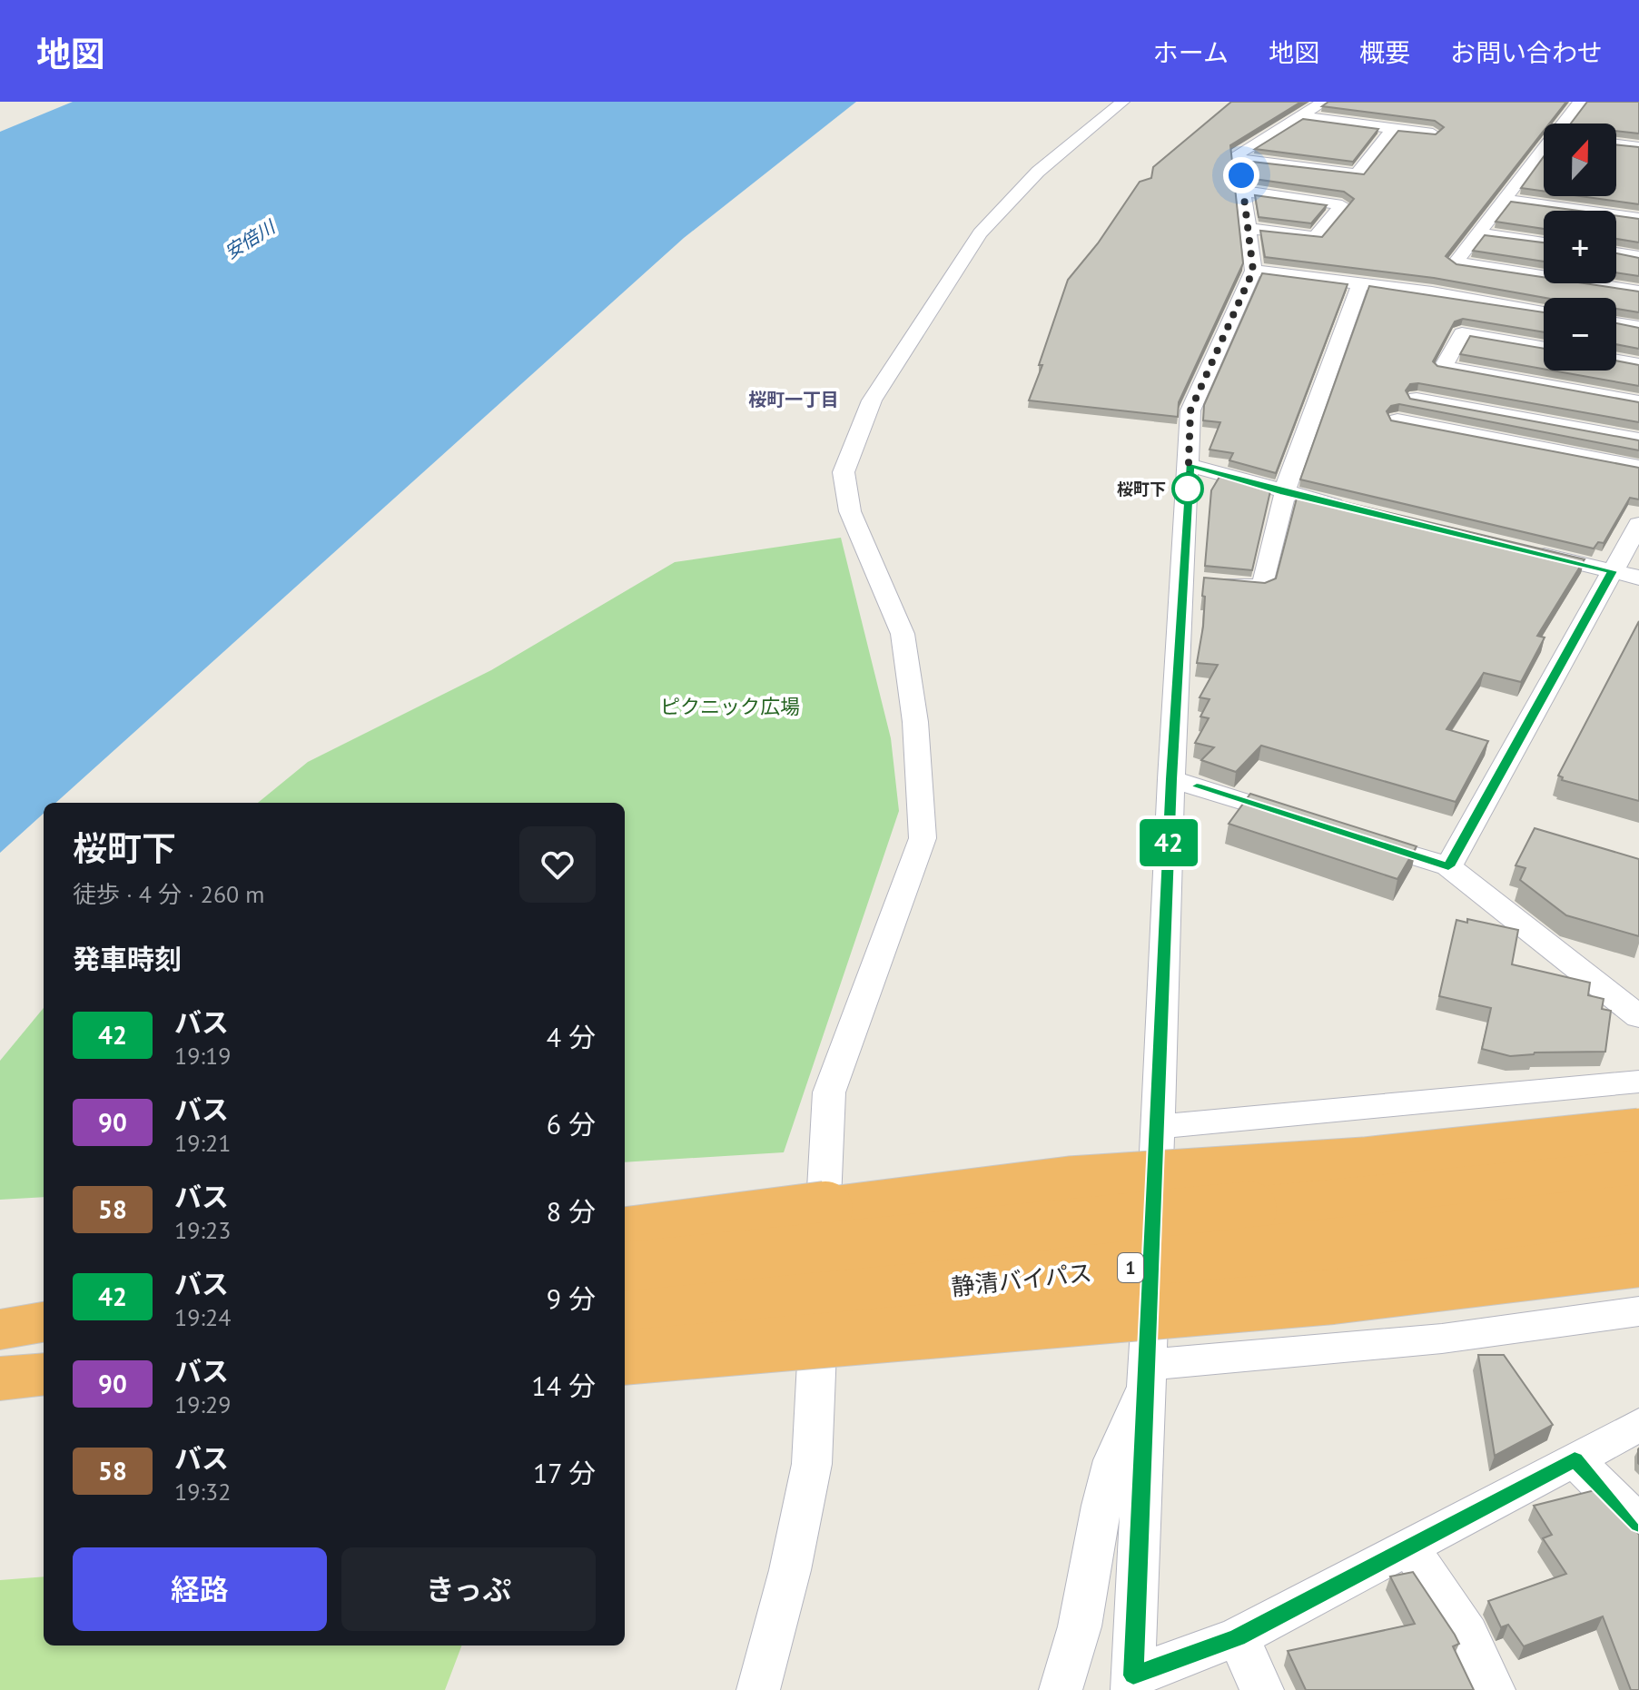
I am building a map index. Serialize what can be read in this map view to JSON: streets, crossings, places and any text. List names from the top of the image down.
{
  "streets": {
    "highway": ["1", "静清バイパス"]
  },
  "districts": ["桜町一丁目"],
  "water": ["安倍川"],
  "parks": ["ピクニック広場"],
  "places": ["桜町下"],
  "lines": ["bus line 42"],
  "north": "top",
  "page": {
    "header": "地図",
    "nav": [
      "ホーム",
      "地図",
      "概要",
      "お問い合わせ"
    ],
    "on_map": "42",
    "map_buttons": ["+", "−"],
    "heading": [
      ["桜町下", "徒歩 · 4 分 · 260 m"],
      "発車時刻"
    ],
    "list": [
      {
        "mark": "42",
        "name": "バス",
        "note": "19:19",
        "value": "4 分"
      },
      {
        "mark": "90",
        "name": "バス",
        "note": "19:21",
        "value": "6 分"
      },
      {
        "mark": "58",
        "name": "バス",
        "note": "19:23",
        "value": "8 分"
      },
      {
        "mark": "42",
        "name": "バス",
        "note": "19:24",
        "value": "9 分"
      },
      {
        "mark": "90",
        "name": "バス",
        "note": "19:29",
        "value": "14 分"
      },
      {
        "mark": "58",
        "name": "バス",
        "note": "19:32",
        "value": "17 分"
      }
    ],
    "buttons": ["経路", "きっぷ"]
  }
}
